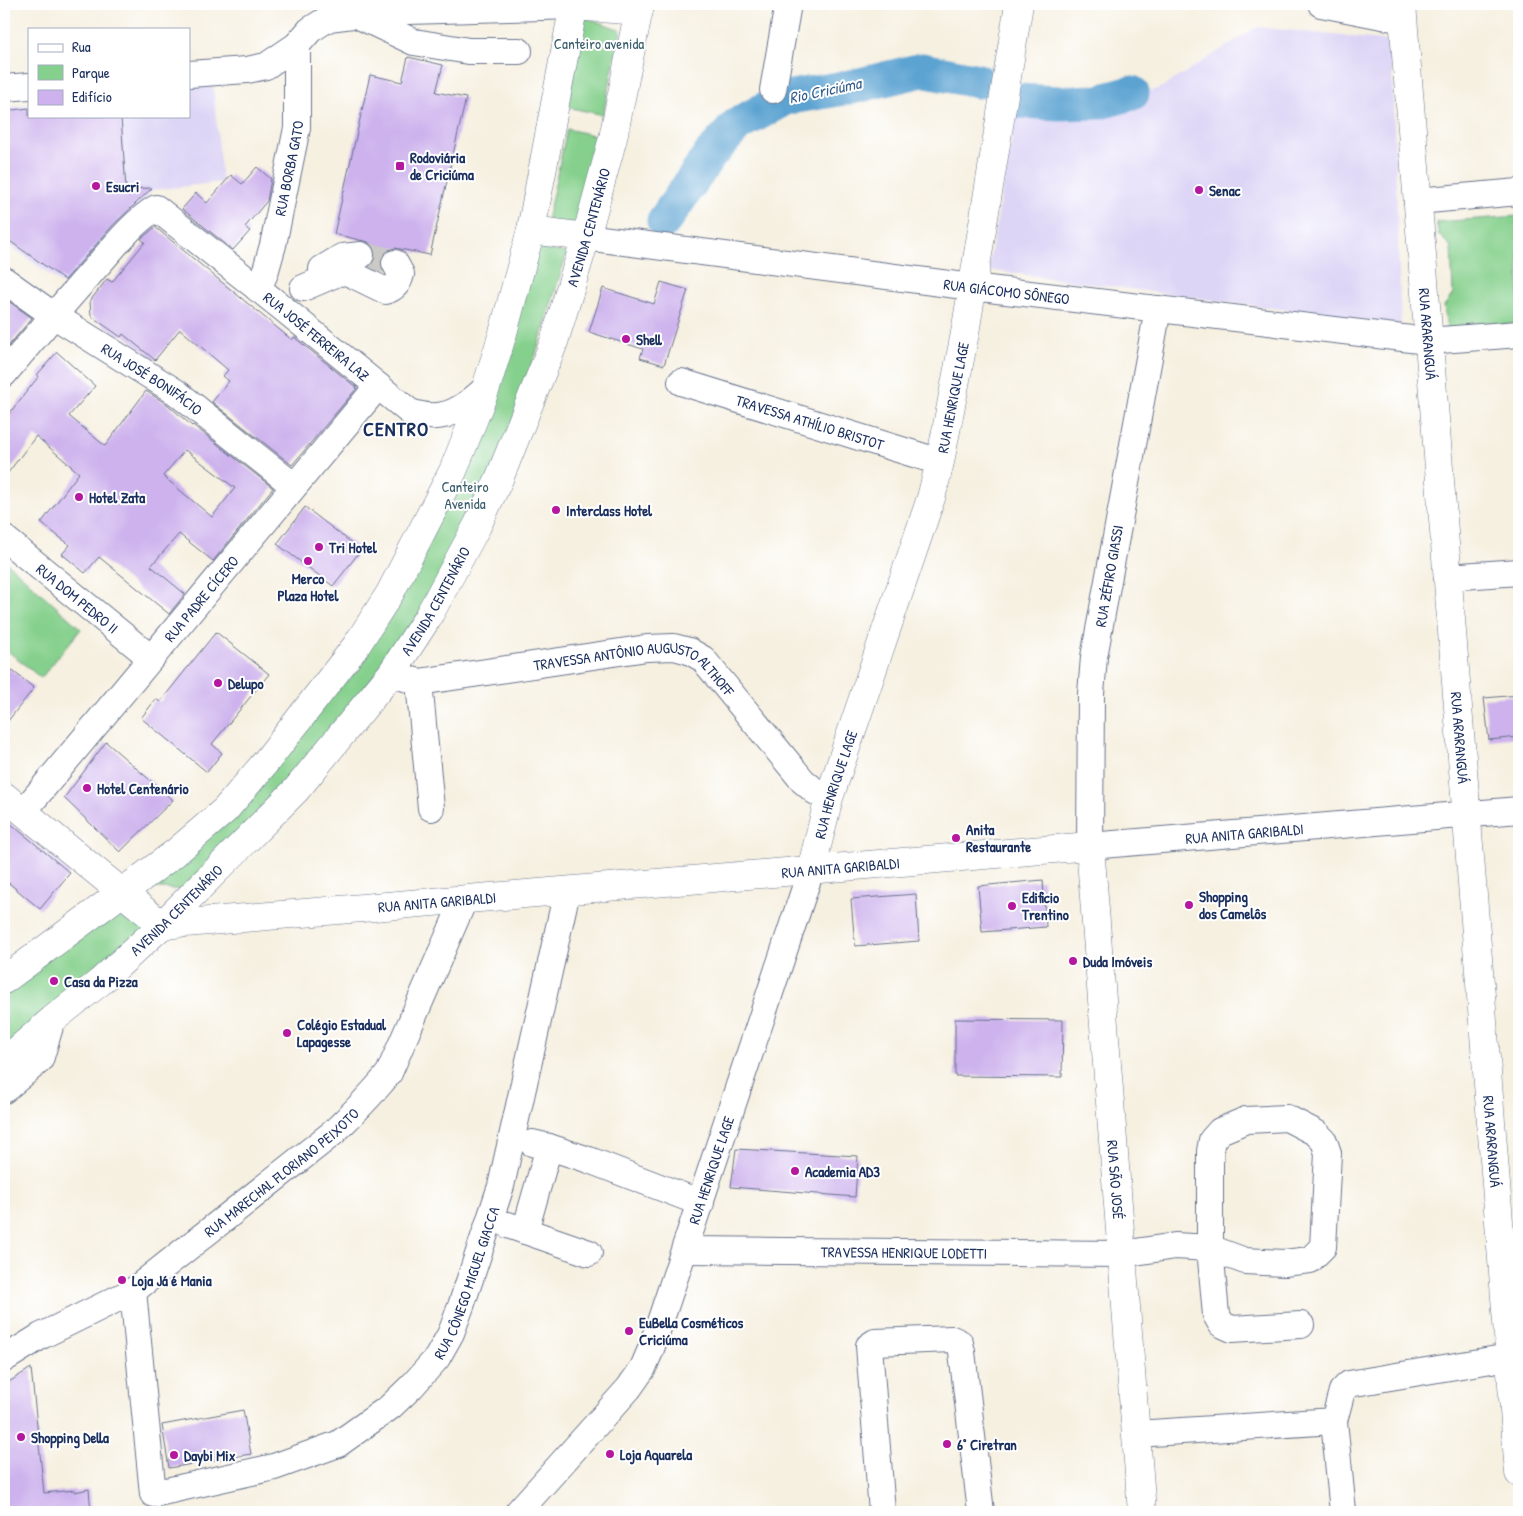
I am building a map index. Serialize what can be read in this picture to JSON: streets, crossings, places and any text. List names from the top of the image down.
{
  "streets": {
    "main road": [
      "AVENIDA CENTENÁRIO",
      "RUA ARARANGUÁ",
      "RUA HENRIQUE LAGE",
      "RUA ANITA GARIBALDI",
      "RUA SÃO JOSÉ"
    ],
    "street": [
      "RUA BORBA GATO",
      "RUA GIÁCOMO SÔNEGO",
      "RUA JOSÉ FERREIRA LAZ",
      "RUA JOSÉ BONIFÁCIO",
      "TRAVESSA ATHÍLIO BRISTOT",
      "RUA ZÉFIRO GIASSI",
      "RUA DOM PEDRO II",
      "RUA PADRE CÍCERO",
      "TRAVESSA ANTÔNIO AUGUSTO ALTHOFF",
      "RUA MARECHAL FLORIANO PEIXOTO",
      "TRAVESSA HENRIQUE LODETTI",
      "RUA CÔNEGO MIGUEL GIACCA"
    ]
  },
  "crossings": [
    ["RUA BORBA GATO", "RUA JOSÉ FERREIRA LAZ"],
    ["AVENIDA CENTENÁRIO", "RUA GIÁCOMO SÔNEGO"],
    ["AVENIDA CENTENÁRIO", "TRAVESSA ANTÔNIO AUGUSTO ALTHOFF"],
    ["AVENIDA CENTENÁRIO", "RUA ANITA GARIBALDI"],
    ["RUA GIÁCOMO SÔNEGO", "RUA ARARANGUÁ"],
    ["RUA GIÁCOMO SÔNEGO", "RUA HENRIQUE LAGE"],
    ["RUA GIÁCOMO SÔNEGO", "RUA ZÉFIRO GIASSI"],
    ["RUA ARARANGUÁ", "RUA ANITA GARIBALDI"],
    ["RUA JOSÉ FERREIRA LAZ", "RUA JOSÉ BONIFÁCIO"],
    ["RUA JOSÉ FERREIRA LAZ", "RUA PADRE CÍCERO"],
    ["RUA JOSÉ BONIFÁCIO", "RUA PADRE CÍCERO"],
    ["RUA HENRIQUE LAGE", "TRAVESSA ATHÍLIO BRISTOT"],
    ["RUA HENRIQUE LAGE", "TRAVESSA ANTÔNIO AUGUSTO ALTHOFF"],
    ["RUA HENRIQUE LAGE", "RUA ANITA GARIBALDI"],
    ["RUA HENRIQUE LAGE", "TRAVESSA HENRIQUE LODETTI"],
    ["RUA ZÉFIRO GIASSI", "RUA ANITA GARIBALDI"],
    ["RUA ZÉFIRO GIASSI", "RUA SÃO JOSÉ"],
    ["RUA DOM PEDRO II", "RUA PADRE CÍCERO"],
    ["RUA ANITA GARIBALDI", "RUA MARECHAL FLORIANO PEIXOTO"],
    ["RUA ANITA GARIBALDI", "RUA SÃO JOSÉ"],
    ["RUA ANITA GARIBALDI", "RUA CÔNEGO MIGUEL GIACCA"],
    ["RUA MARECHAL FLORIANO PEIXOTO", "RUA CÔNEGO MIGUEL GIACCA"],
    ["RUA SÃO JOSÉ", "TRAVESSA HENRIQUE LODETTI"]
  ],
  "districts": ["CENTRO"],
  "water": ["Rio Criciúma"],
  "parks": ["Canteiro avenida", "Canteiro Avenida"],
  "places": {
    "transit": ["Rodoviária de Criciúma"],
    "other": [
      "Esucri",
      "Senac",
      "Shell",
      "Hotel Zata",
      "Interclass Hotel",
      "Tri Hotel",
      "Merco Plaza Hotel",
      "Delupo",
      "Hotel Centenário",
      "Anita Restaurante",
      "Shopping dos Camelôs",
      "Edificio Trentino",
      "Duda Imóveis",
      "Casa da Pizza",
      "Colégio Estadual Lapagesse",
      "Academia AD3",
      "Loja Já é Mania",
      "EuBella Cosméticos Criciúma",
      "Shopping Della",
      "6° Ciretran",
      "Loja Aquarela",
      "Daybi Mix"
    ]
  },
  "legend": ["Rua", "Parque", "Edifício"]
}
